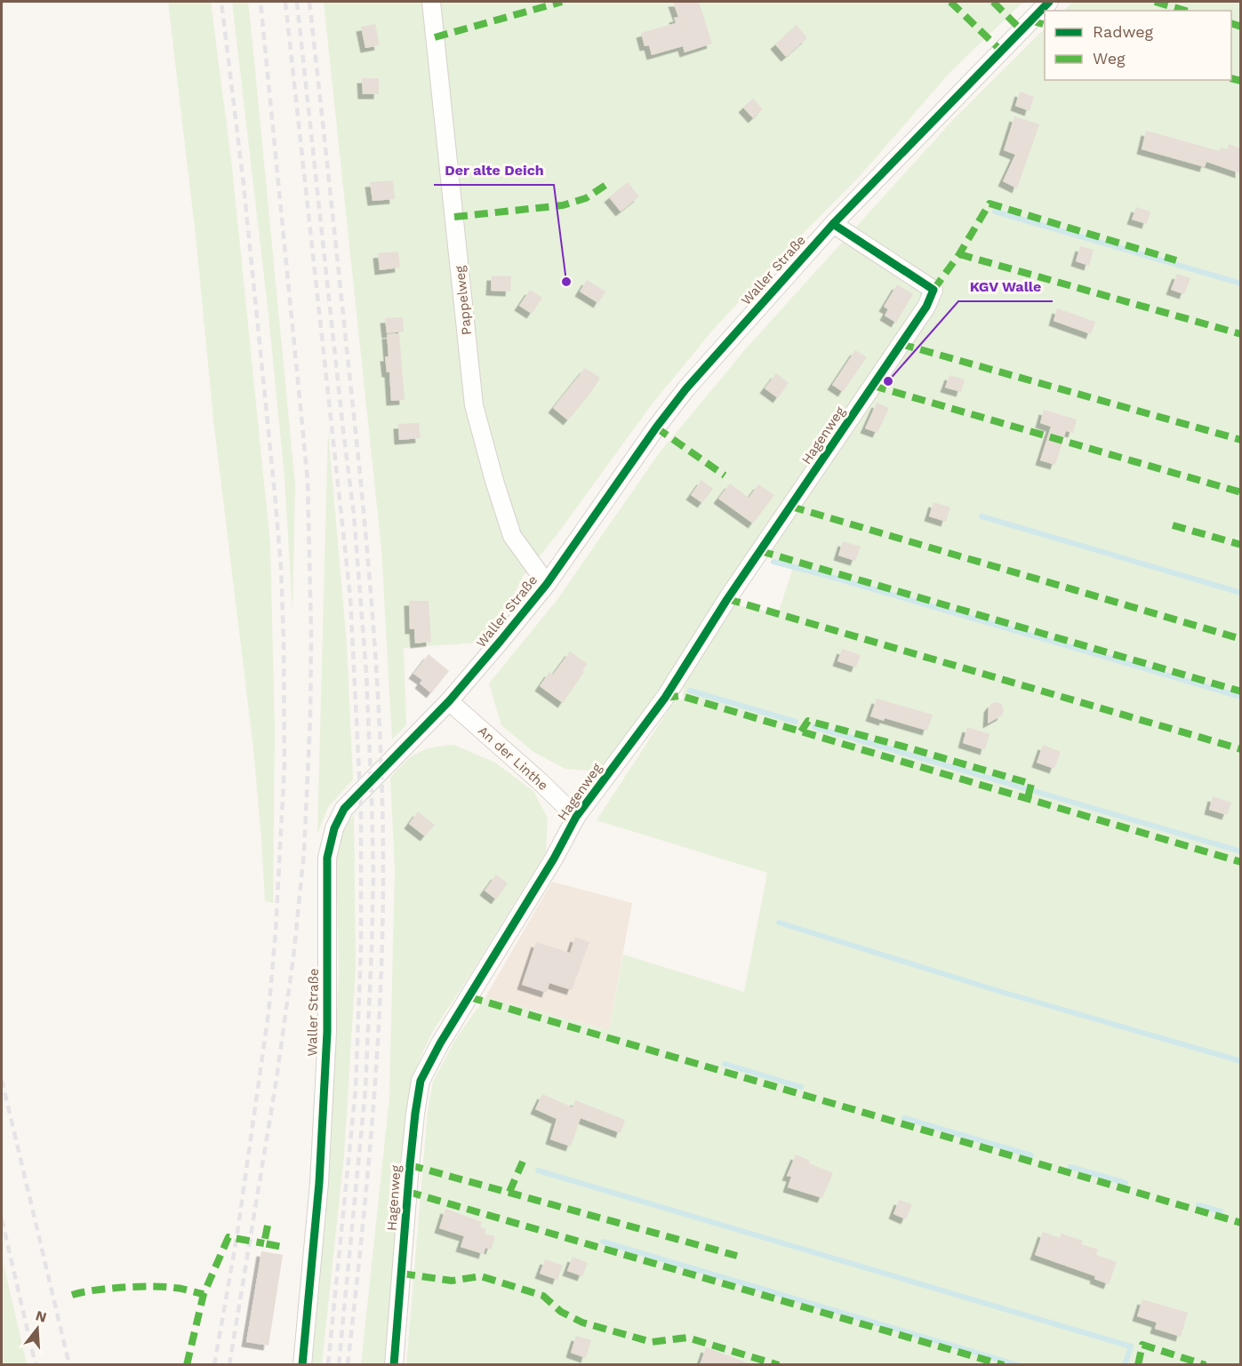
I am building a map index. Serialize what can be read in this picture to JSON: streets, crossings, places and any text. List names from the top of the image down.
{
  "streets": {
    "street": [
      "Waller Straße",
      "Pappelweg",
      "Hagenweg",
      "An der Linthe"
    ]
  },
  "crossings": [
    ["Waller Straße", "Pappelweg"],
    ["Waller Straße", "Hagenweg"],
    ["Waller Straße", "An der Linthe"],
    ["Hagenweg", "An der Linthe"]
  ],
  "places": ["Der alte Deich", "KGV Walle"],
  "legend": ["Radweg", "Weg"],
  "north": "top"
}
